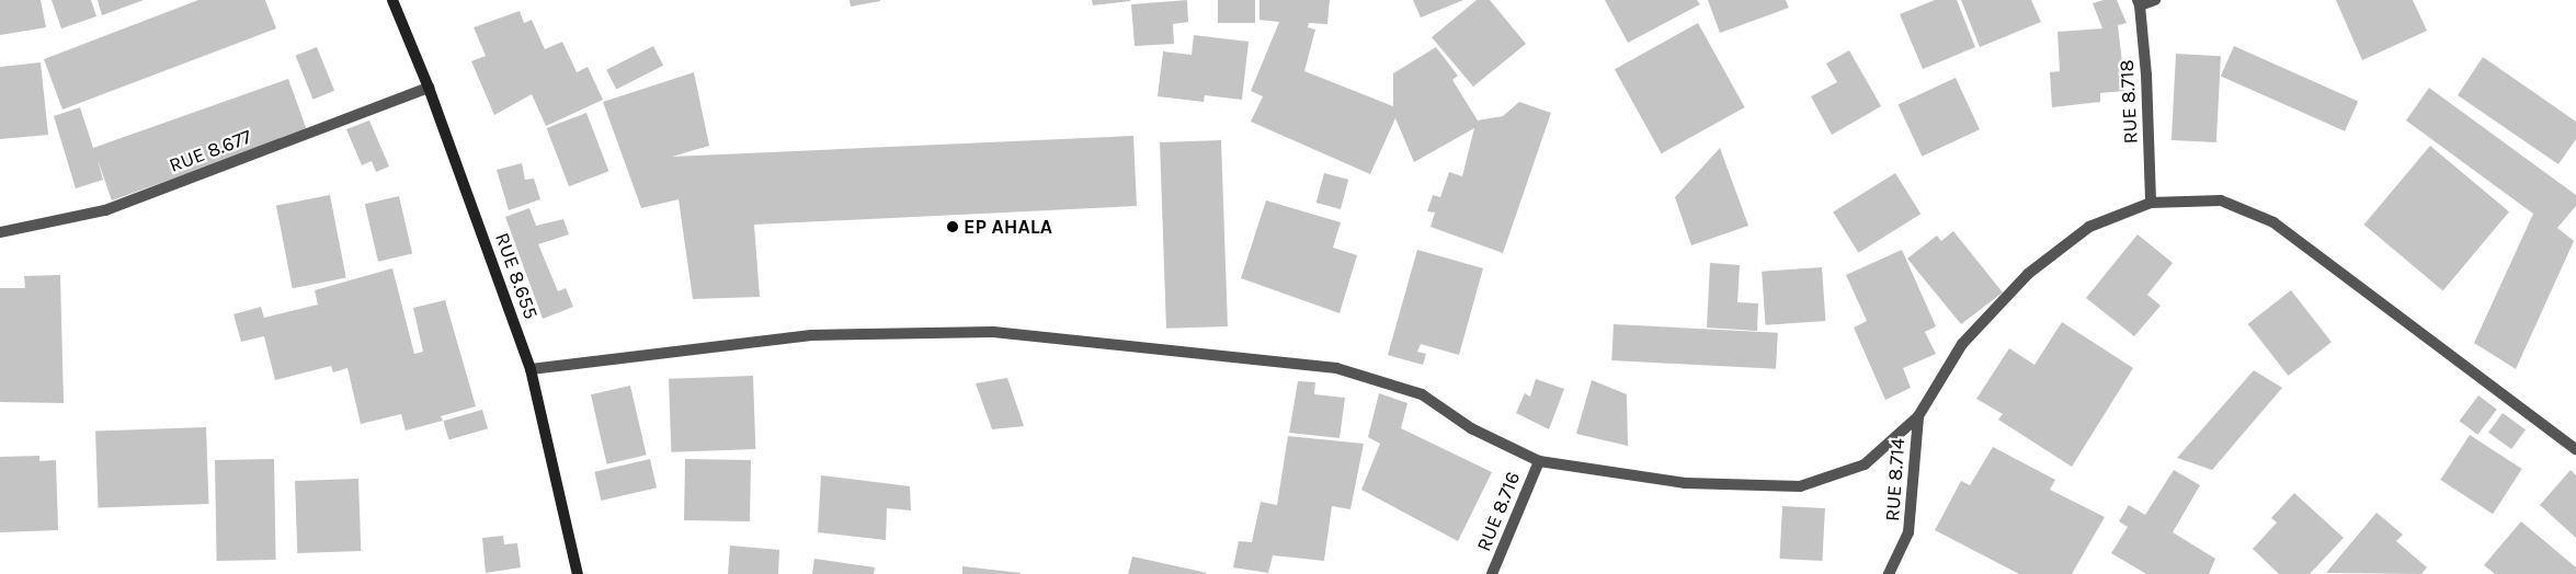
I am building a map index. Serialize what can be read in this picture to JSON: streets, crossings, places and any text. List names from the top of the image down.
{
  "streets": {
    "street": [
      "RUE 8.718",
      "RUE 8.677",
      "RUE 8.655",
      "RUE 8.714",
      "RUE 8.716"
    ]
  },
  "crossings": [
    ["RUE 8.677", "RUE 8.655"]
  ],
  "places": ["EP AHALA"]
}
